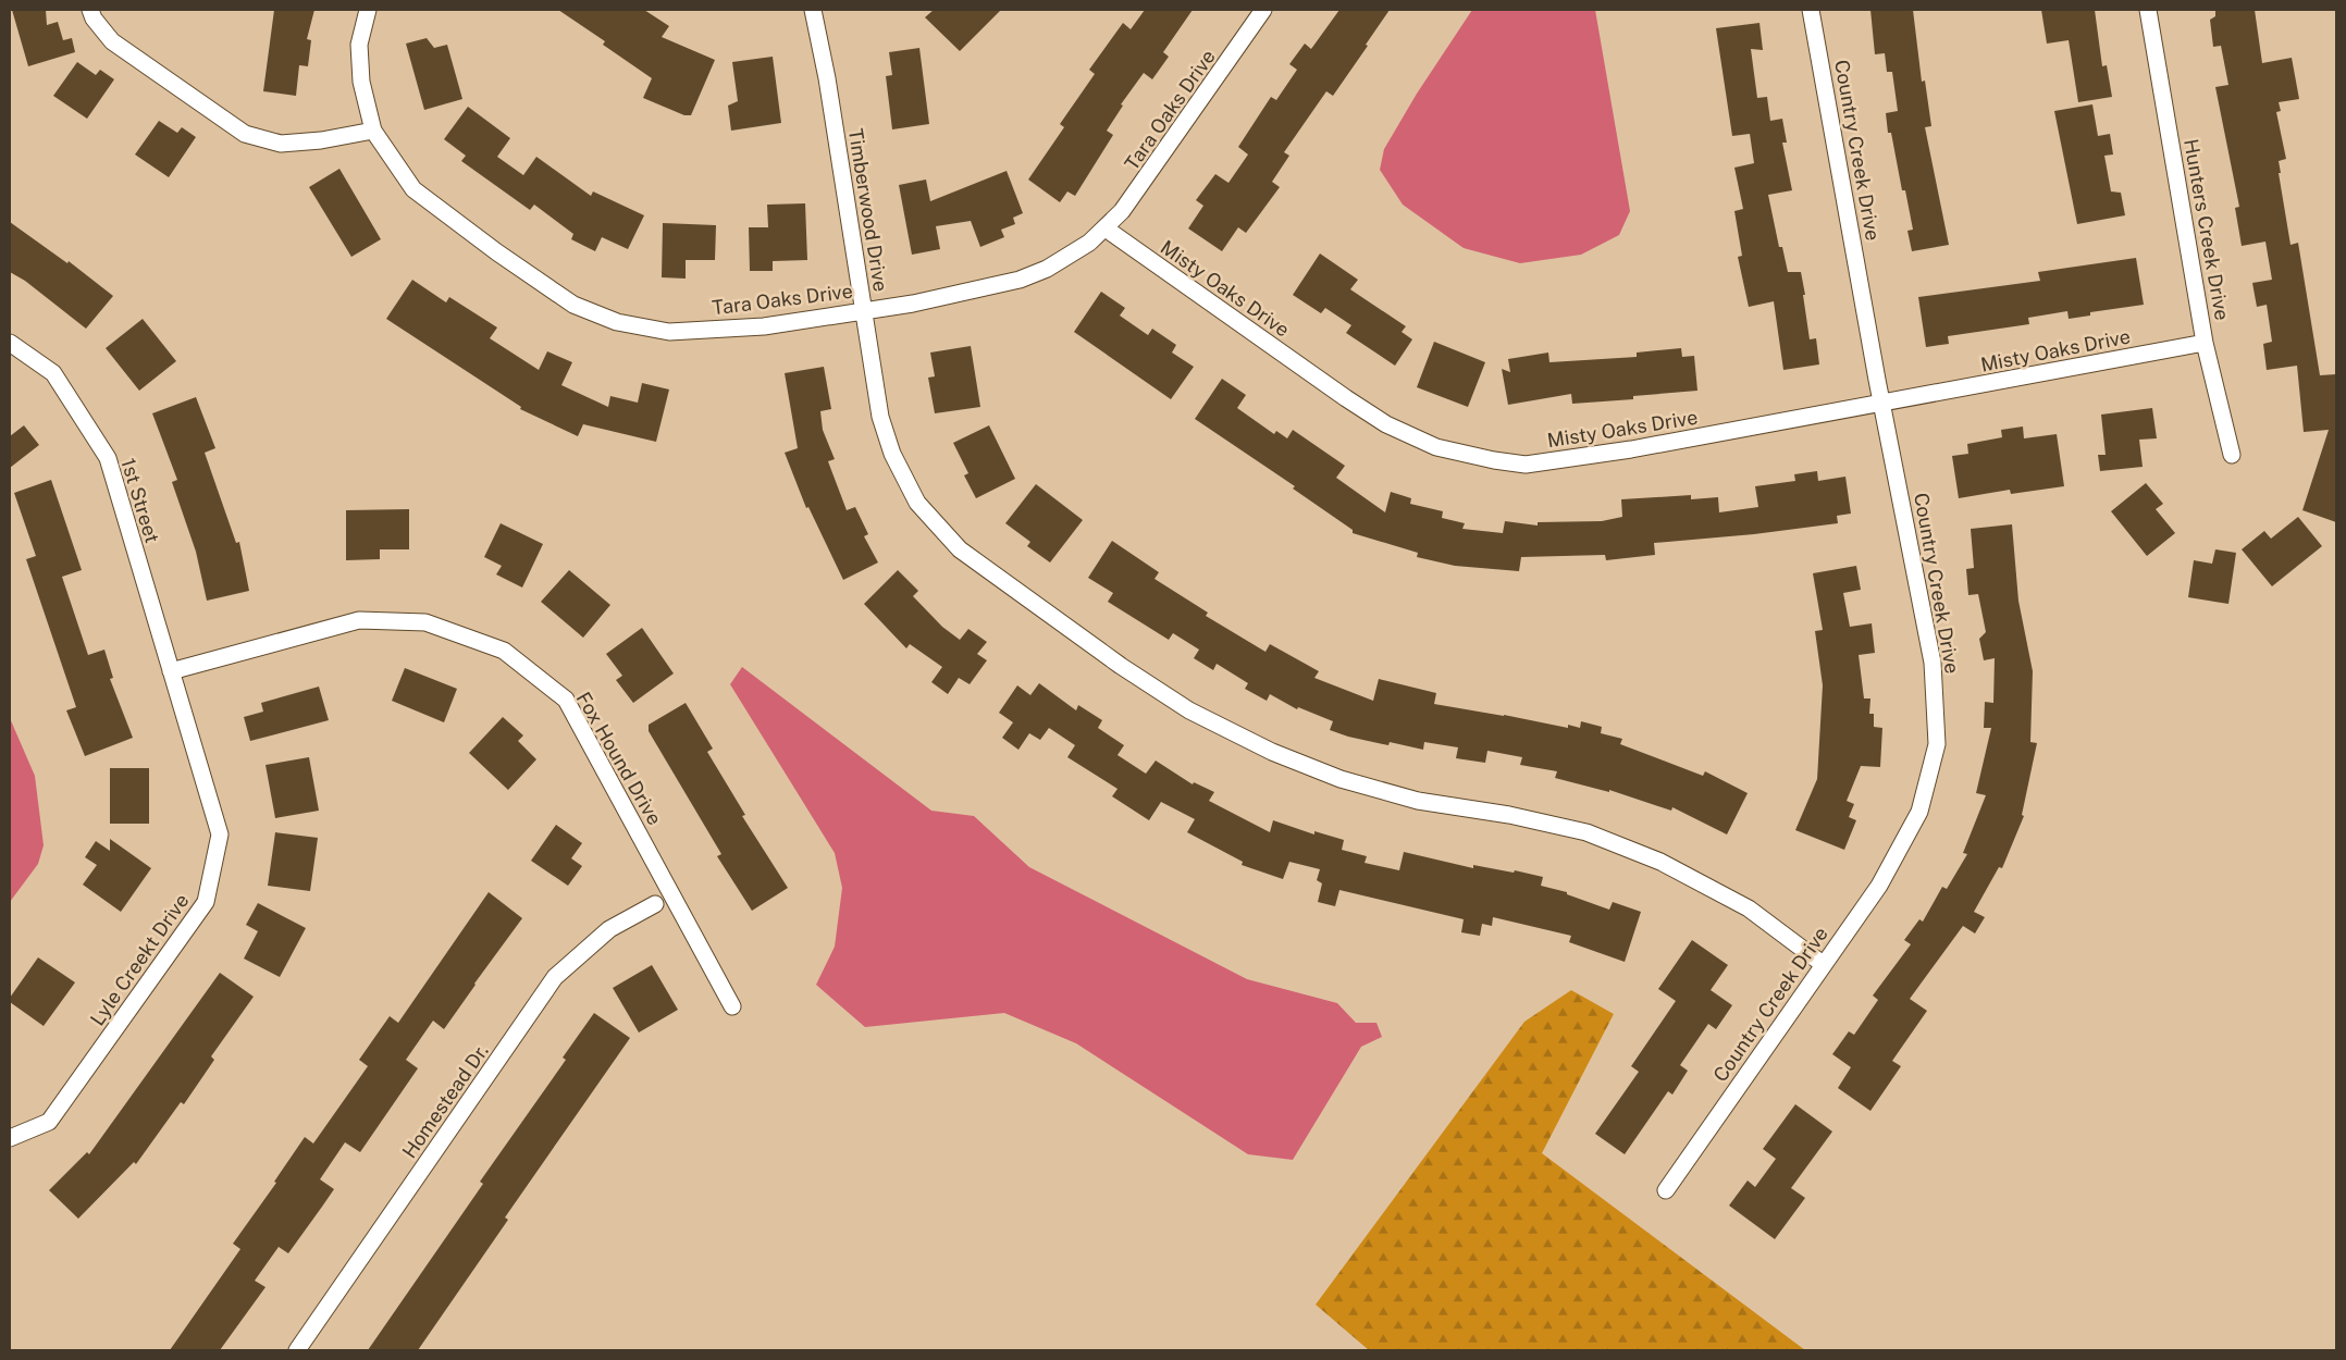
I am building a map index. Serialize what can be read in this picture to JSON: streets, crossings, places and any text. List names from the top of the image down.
{
  "streets": {
    "street": [
      "Tara Oaks Drive",
      "Country Creek Drive",
      "Timberwood Drive",
      "Hunters Creek Drive",
      "Misty Oaks Drive",
      "1st Street",
      "Fox Hound Drive",
      "Lyle Creekt Drive",
      "Homestead Dr."
    ]
  },
  "crossings": [
    ["Tara Oaks Drive", "Timberwood Drive"],
    ["Tara Oaks Drive", "Misty Oaks Drive"],
    ["Country Creek Drive", "Timberwood Drive"],
    ["Country Creek Drive", "Misty Oaks Drive"],
    ["Hunters Creek Drive", "Misty Oaks Drive"],
    ["1st Street", "Fox Hound Drive"],
    ["1st Street", "Lyle Creekt Drive"],
    ["Fox Hound Drive", "Lyle Creekt Drive"]
  ]
}
